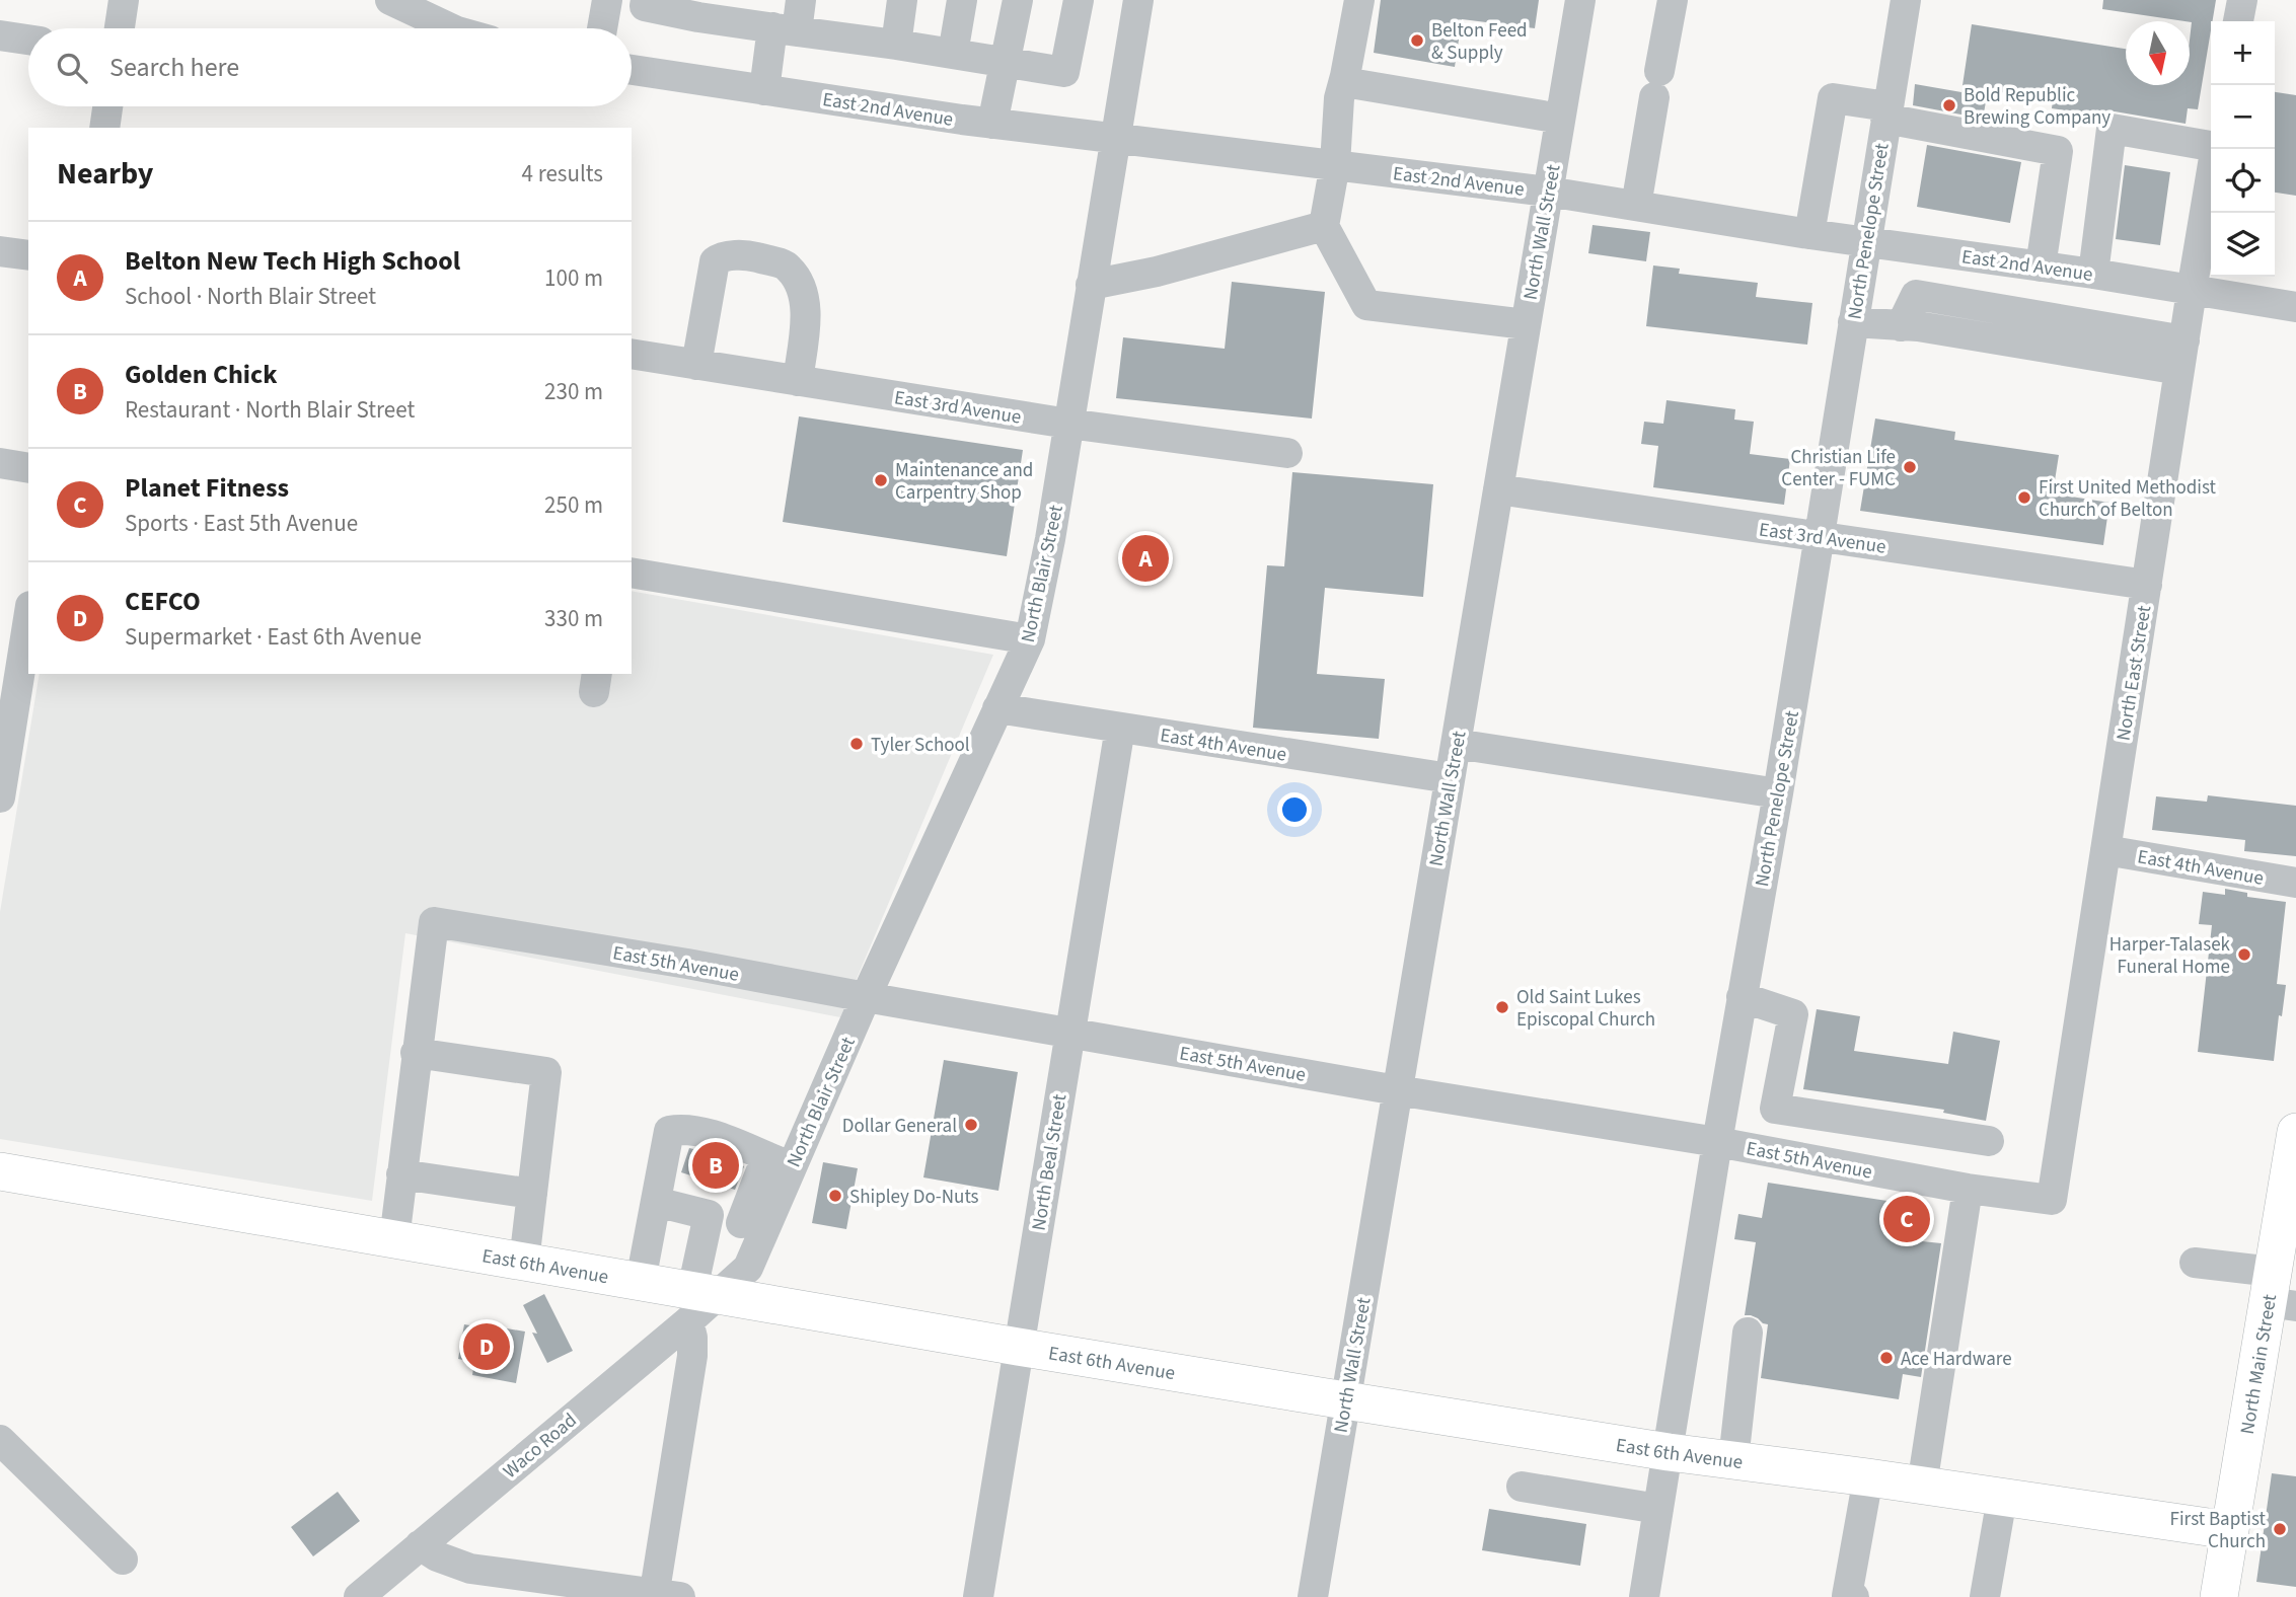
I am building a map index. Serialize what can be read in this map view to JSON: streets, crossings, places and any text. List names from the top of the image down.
{
  "streets": {
    "main road": ["East 6th Avenue", "North Main Street"],
    "street": [
      "East 2nd Avenue",
      "North Penelope Street",
      "North Wall Street",
      "East 3rd Avenue",
      "North Blair Street",
      "North East Street",
      "East 4th Avenue",
      "East 5th Avenue",
      "North Beal Street",
      "Waco Road"
    ]
  },
  "crossings": [
    ["East 2nd Avenue", "North Penelope Street"],
    ["East 2nd Avenue", "North Wall Street"],
    ["East 2nd Avenue", "North Blair Street"],
    ["East 2nd Avenue", "North East Street"],
    ["North Penelope Street", "East 3rd Avenue"],
    ["North Penelope Street", "East 5th Avenue"],
    ["North Penelope Street", "East 6th Avenue"],
    ["North Wall Street", "East 3rd Avenue"],
    ["North Wall Street", "East 4th Avenue"],
    ["North Wall Street", "East 5th Avenue"],
    ["North Wall Street", "East 6th Avenue"],
    ["East 3rd Avenue", "North Blair Street"],
    ["East 3rd Avenue", "North East Street"],
    ["North Blair Street", "East 4th Avenue"],
    ["North Blair Street", "East 5th Avenue"],
    ["North Blair Street", "East 6th Avenue"],
    ["North Blair Street", "Waco Road"],
    ["North East Street", "East 4th Avenue"],
    ["North East Street", "East 5th Avenue"],
    ["East 4th Avenue", "North Beal Street"],
    ["East 5th Avenue", "North Beal Street"],
    ["North Beal Street", "East 6th Avenue"],
    ["East 6th Avenue", "North Main Street"],
    ["East 6th Avenue", "Waco Road"]
  ],
  "places": [
    "Belton Feed & Supply",
    "Bold Republic Brewing Company",
    "Christian Life Center - FUMC",
    "Maintenance and Carpentry Shop",
    "First United Methodist Church of Belton",
    "Tyler School",
    "Harper-Talasek Funeral Home",
    "Old Saint Lukes Episcopal Church",
    "Dollar General",
    "Shipley Do-Nuts",
    "Ace Hardware",
    "First Baptist Church"
  ],
  "north": "bottom",
  "page": {
    "map_buttons": ["+", "−"],
    "search": "Search here",
    "heading": ["Nearby", "4 results"],
    "list": [
      {
        "mark": "A",
        "name": "Belton New Tech High School",
        "note": "School · North Blair Street",
        "value": "100 m"
      },
      {
        "mark": "B",
        "name": "Golden Chick",
        "note": "Restaurant · North Blair Street",
        "value": "230 m"
      },
      {
        "mark": "C",
        "name": "Planet Fitness",
        "note": "Sports · East 5th Avenue",
        "value": "250 m"
      },
      {
        "mark": "D",
        "name": "CEFCO",
        "note": "Supermarket · East 6th Avenue",
        "value": "330 m"
      }
    ],
    "pins": [
      "A",
      "B",
      "C",
      "D"
    ]
  }
}
